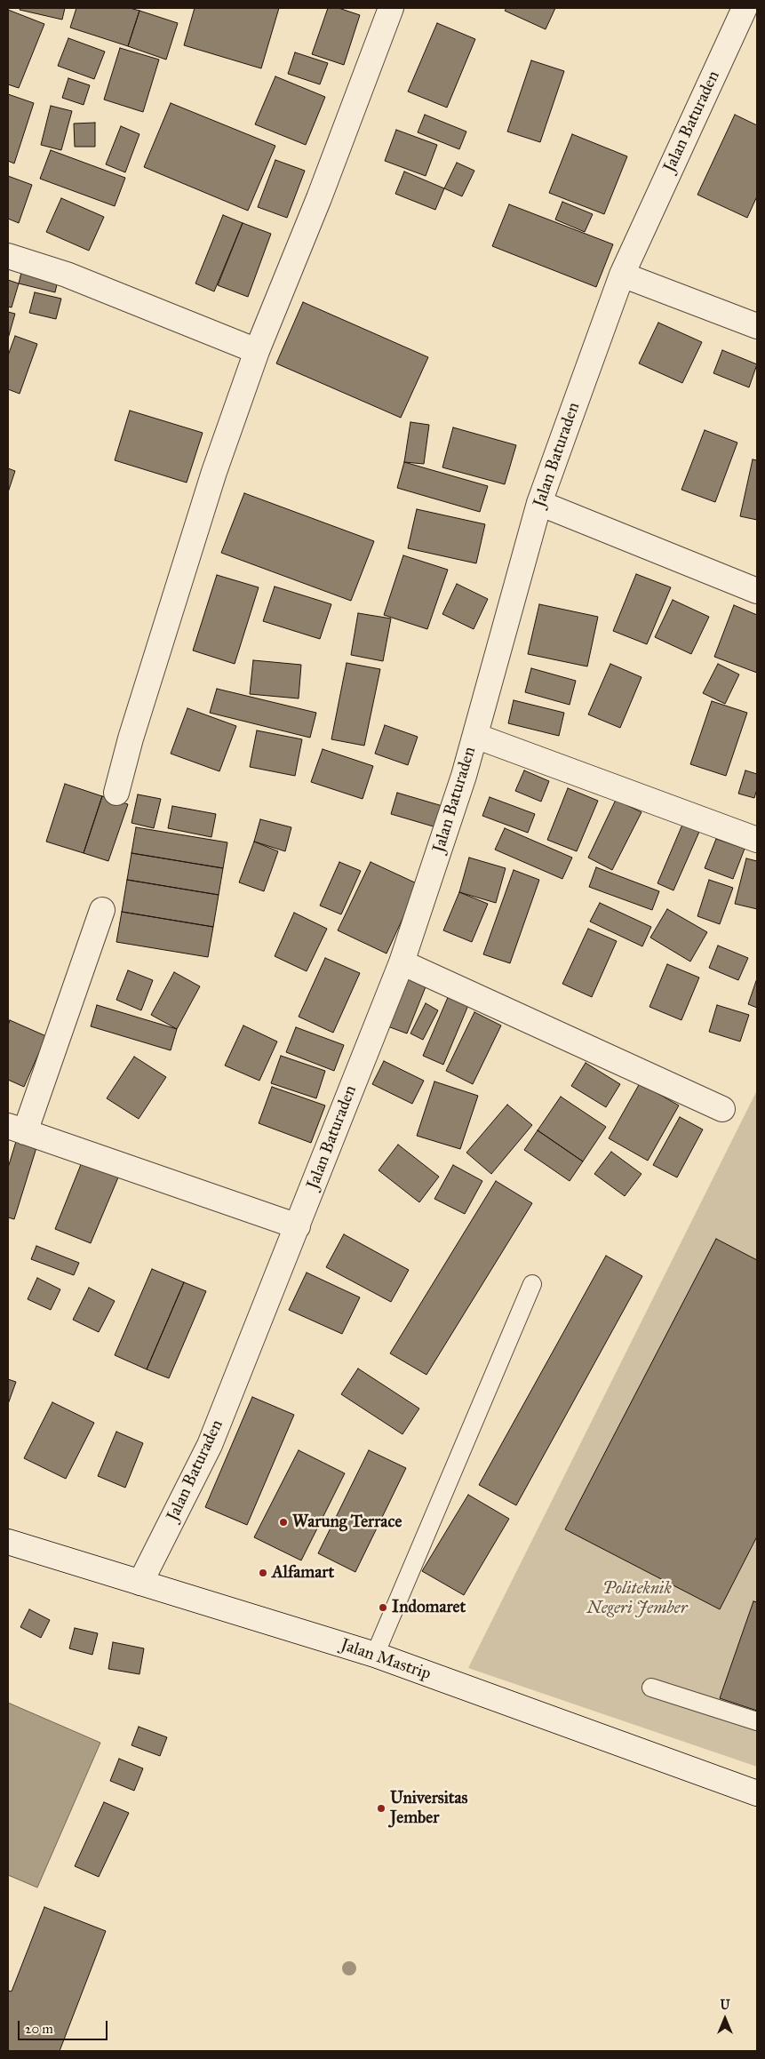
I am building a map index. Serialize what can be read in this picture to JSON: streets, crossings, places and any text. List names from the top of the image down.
{
  "streets": {
    "street": ["Jalan Baturaden", "Jalan Mastrip"]
  },
  "crossings": [
    ["Jalan Baturaden", "Jalan Mastrip"]
  ],
  "parks": ["Politeknik Negeri Jember"],
  "places": [
    "Warung Terrace",
    "Alfamart",
    "Indomaret",
    "Universitas Jember"
  ],
  "scale_bar": "20 m",
  "north": "top"
}
